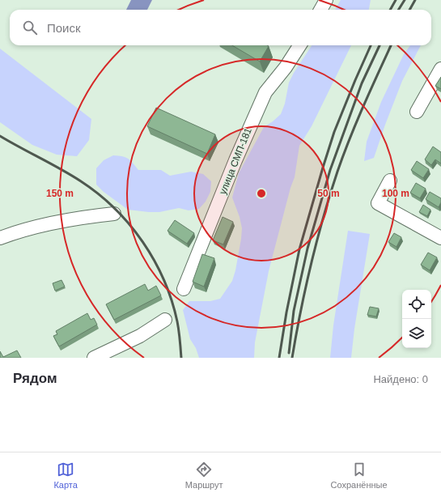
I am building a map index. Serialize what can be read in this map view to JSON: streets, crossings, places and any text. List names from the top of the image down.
{
  "streets": {
    "street": ["улица СМП-181"]
  },
  "page": {
    "search": "Поиск",
    "heading": ["Рядом", "Найдено: 0"],
    "nav": ["Карта", "Маршрут", "Сохранённые"]
  },
  "rings": ["50 m", "100 m", "150 m"]
}
